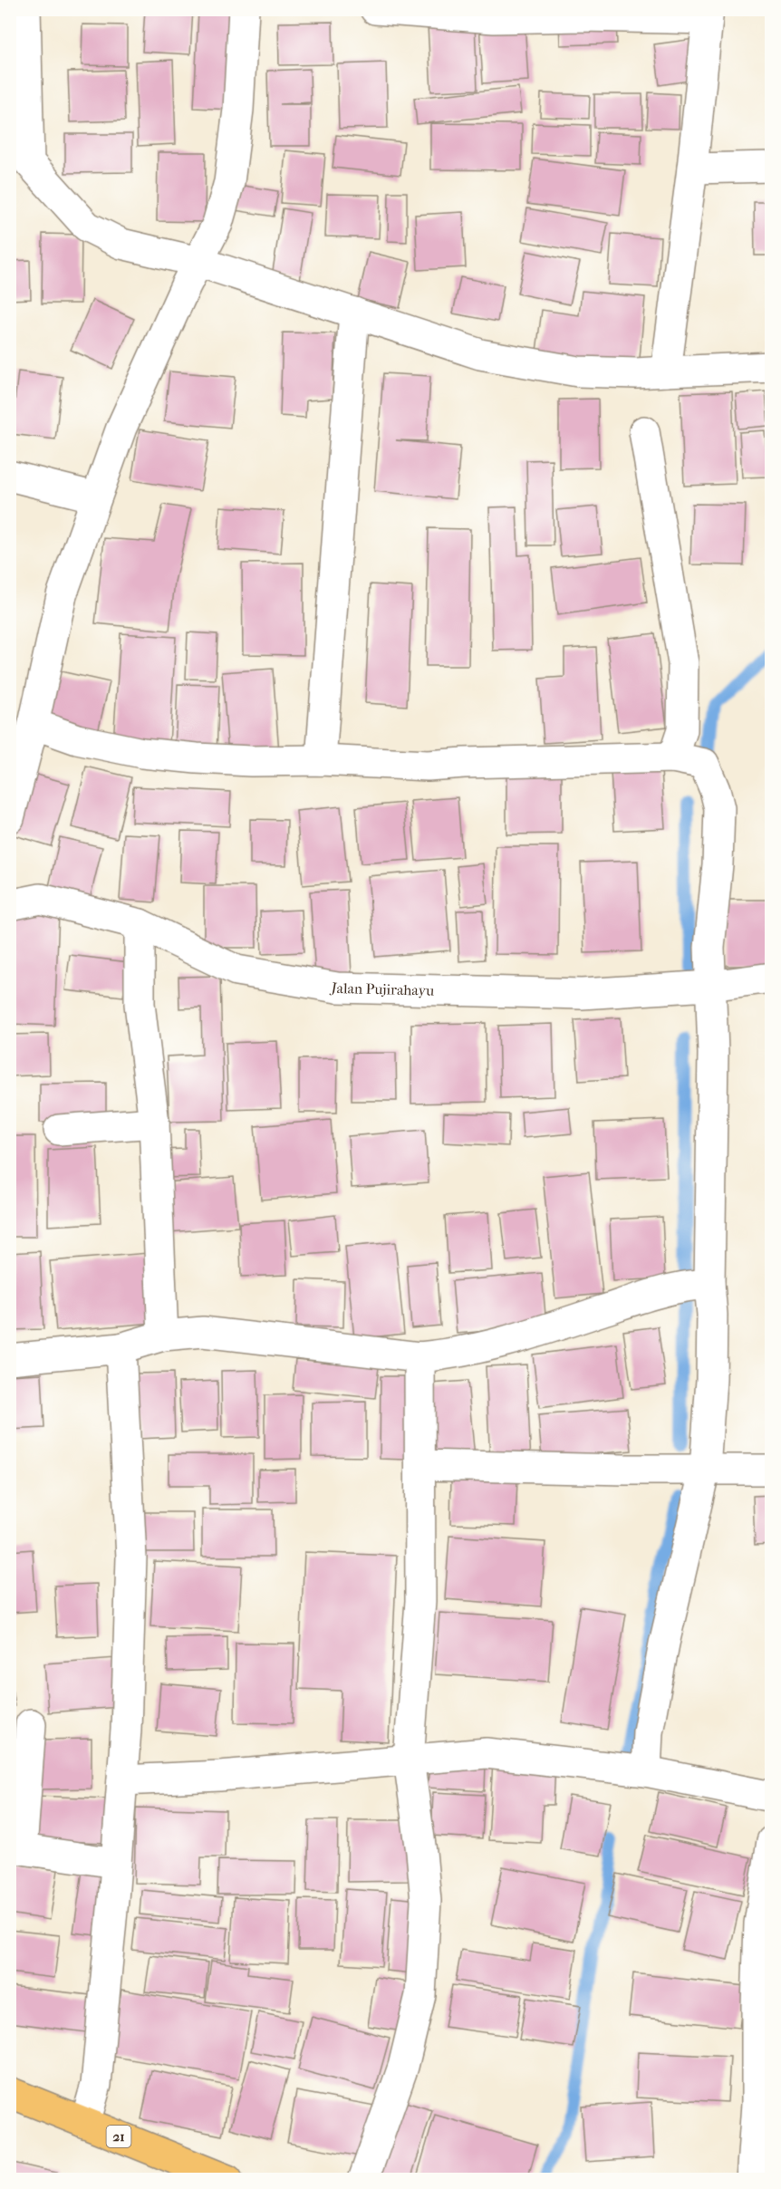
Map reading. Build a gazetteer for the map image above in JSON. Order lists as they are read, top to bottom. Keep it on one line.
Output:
{"streets":{"highway":["21"],"street":["Jalan Pujirahayu"]}}
